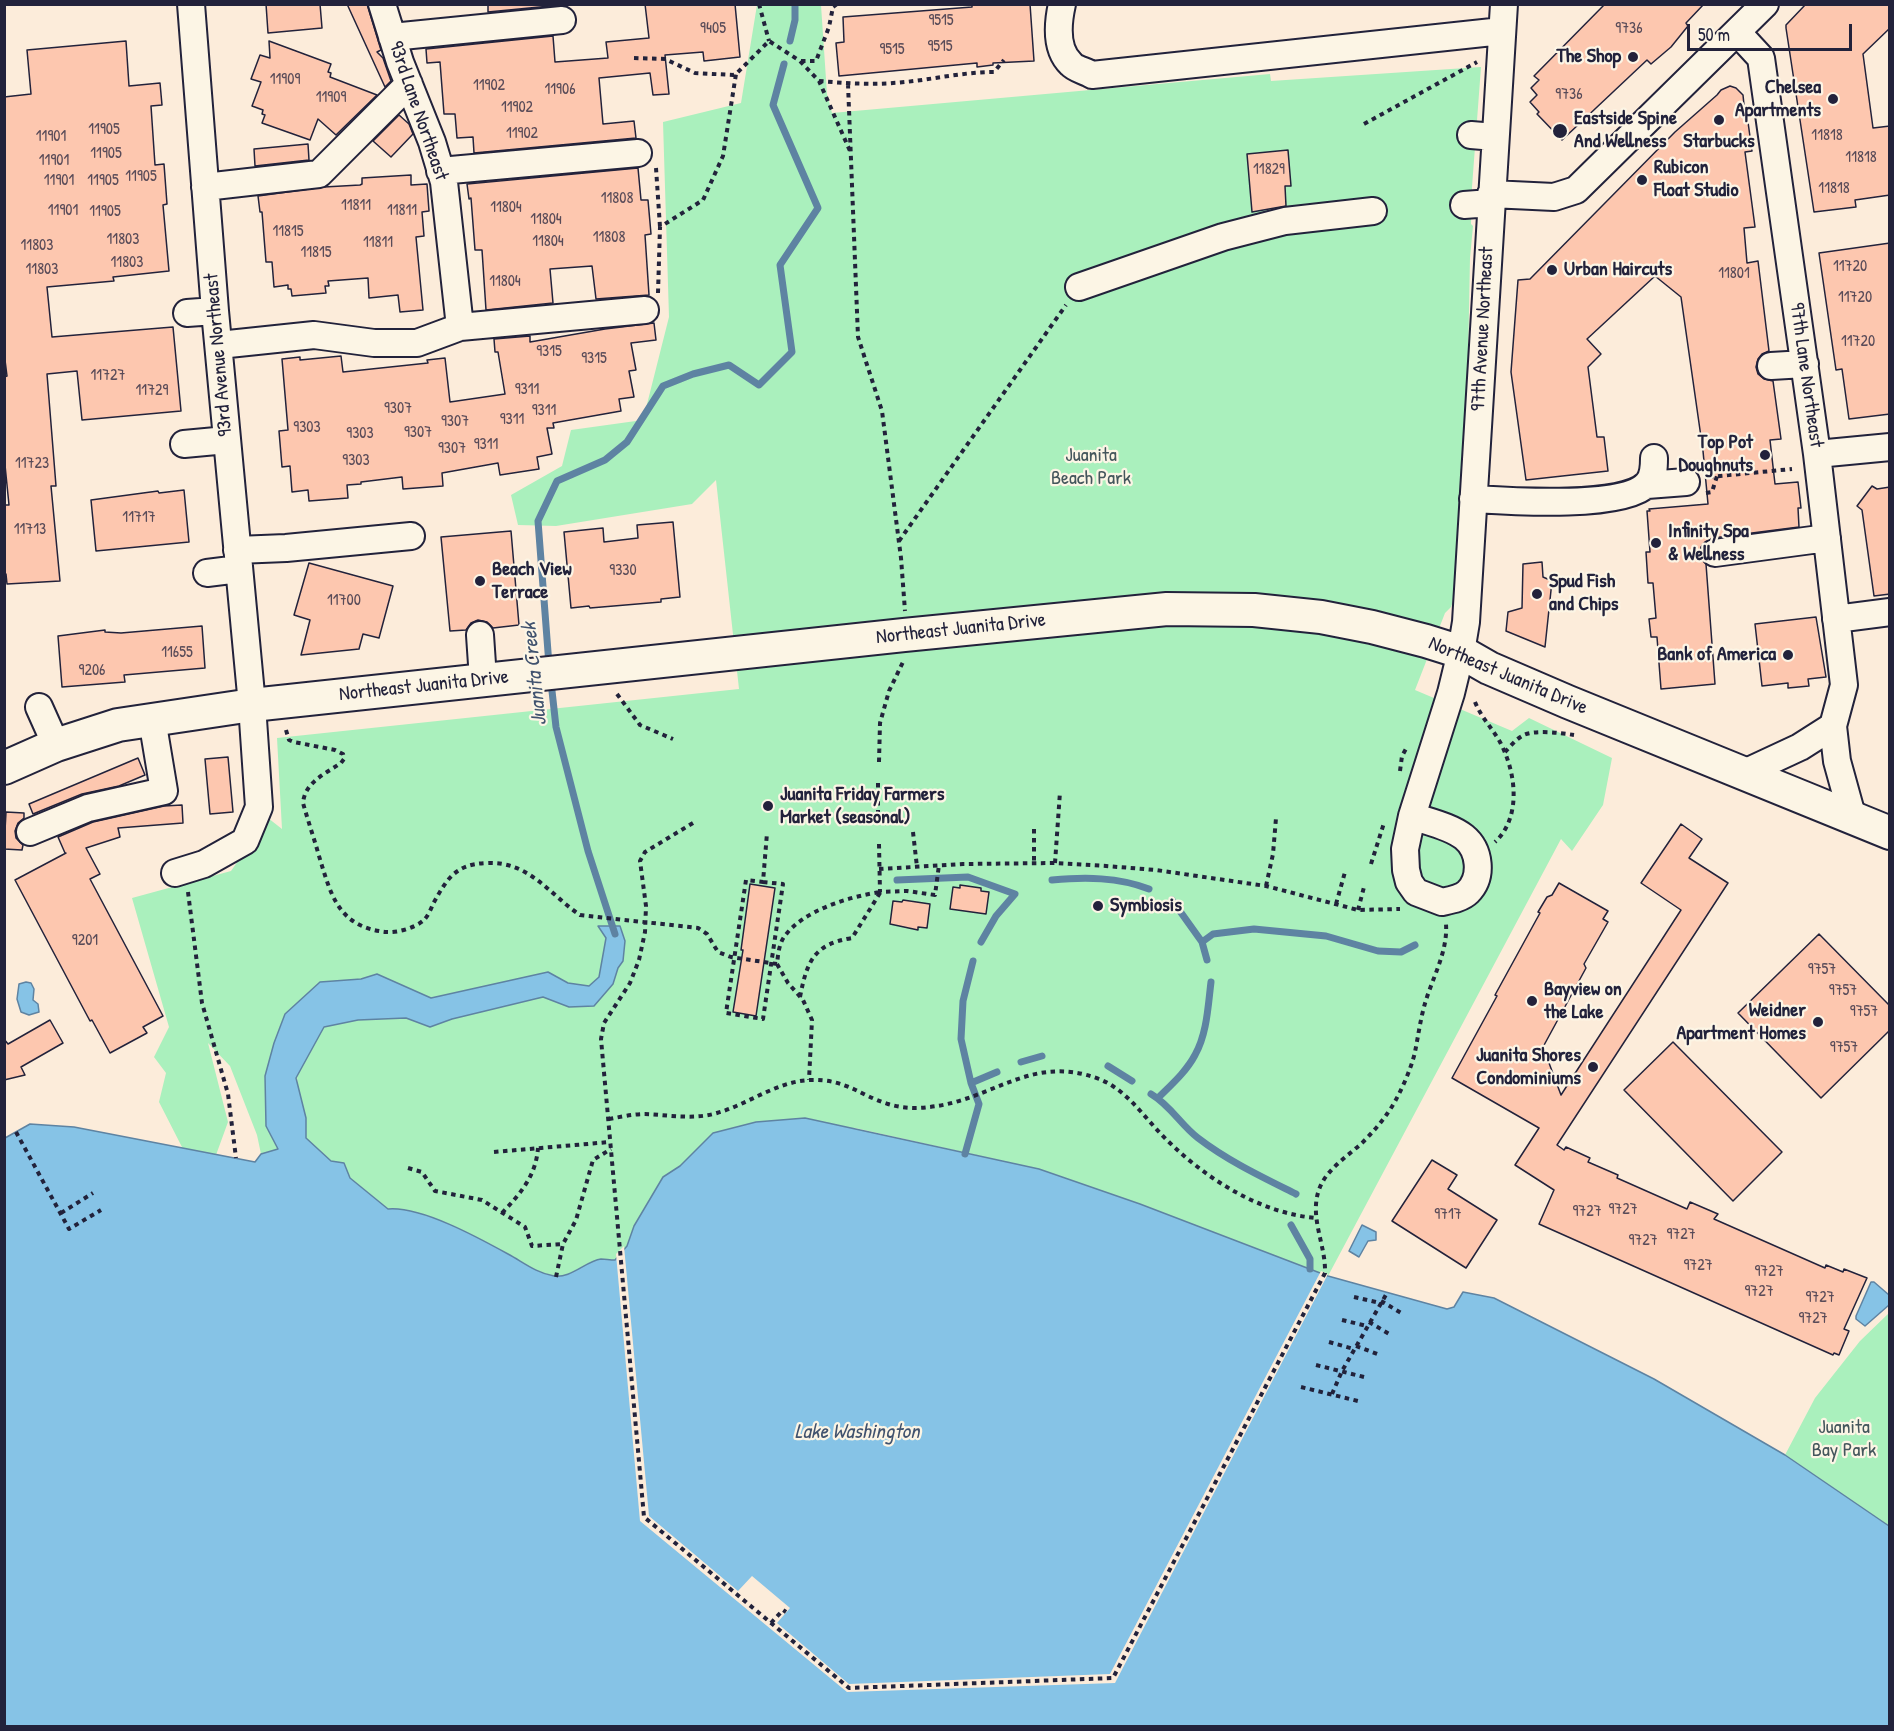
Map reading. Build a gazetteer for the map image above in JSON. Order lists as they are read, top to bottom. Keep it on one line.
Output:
{"streets":{"main road":["Northeast Juanita Drive"],"street":["93rd Lane Northeast","97th Avenue Northeast","93rd Avenue Northeast","97th Lane Northeast"]},"crossings":[["97th Avenue Northeast","Northeast Juanita Drive"],["93rd Avenue Northeast","Northeast Juanita Drive"],["97th Lane Northeast","Northeast Juanita Drive"]],"water":["Juanita Creek","Lake Washington"],"parks":["Juanita Beach Park","Juanita Bay Park"],"places":["The Shop","Chelsea Apartments","Starbucks","Eastside Spine And Wellness","Rubicon Float Studio","Urban Haircuts","Top Pot Doughnuts","Infinity Spa & Wellness","Beach View Terrace","Spud Fish and Chips","Bank of America","Juanita Friday Farmers Market (seasonal)","Symbiosis","Bayview on the Lake","Weidner Apartment Homes","Juanita Shores Condominiums"],"house_numbers":["9515","9405","9736","9515","9515","11909","11902","11906","9736","11909","11902","11905","11902","11818","11901","11905","11818","11901","11829","11905","11901","11905","11818","11808","11811","11804","11901","11811","11905","11804","11815","11808","11803","11804","11811","11803","11815","11803","11720","11803","11801","11804","11720","11720","9315","9315","11727","9311","11729","9307","9311","9311","9307","9303","9307","9303","9311","9307","9303","11723","11717","11713","9330","11700","11655","9206","9201","9757","9757","9757","9757","9727","9727","9717","9727","9727","9727","9727","9727","9727","9727"],"scale_bar":"50 m"}
